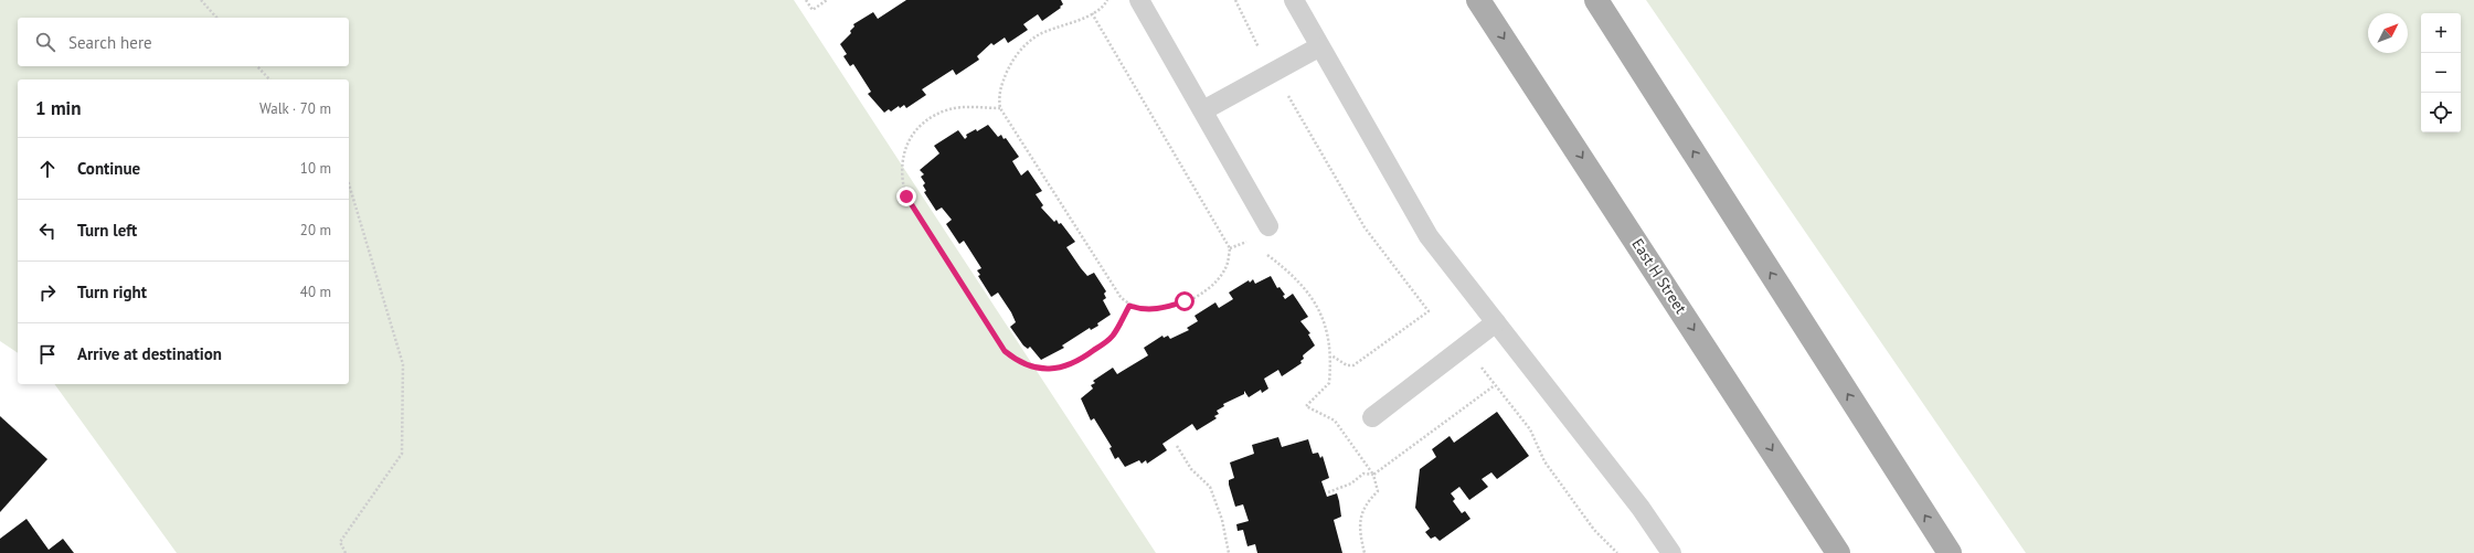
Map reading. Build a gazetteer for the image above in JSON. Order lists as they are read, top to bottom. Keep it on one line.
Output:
{"streets":{"main road":["East H Street"]},"north":"top right","page":{"map_buttons":["+","−"],"search":"Search here","heading":["1 min","Walk · 70 m"],"list":[["Continue","10 m"],["Turn left","20 m"],["Turn right","40 m"],"Arrive at destination"]}}
